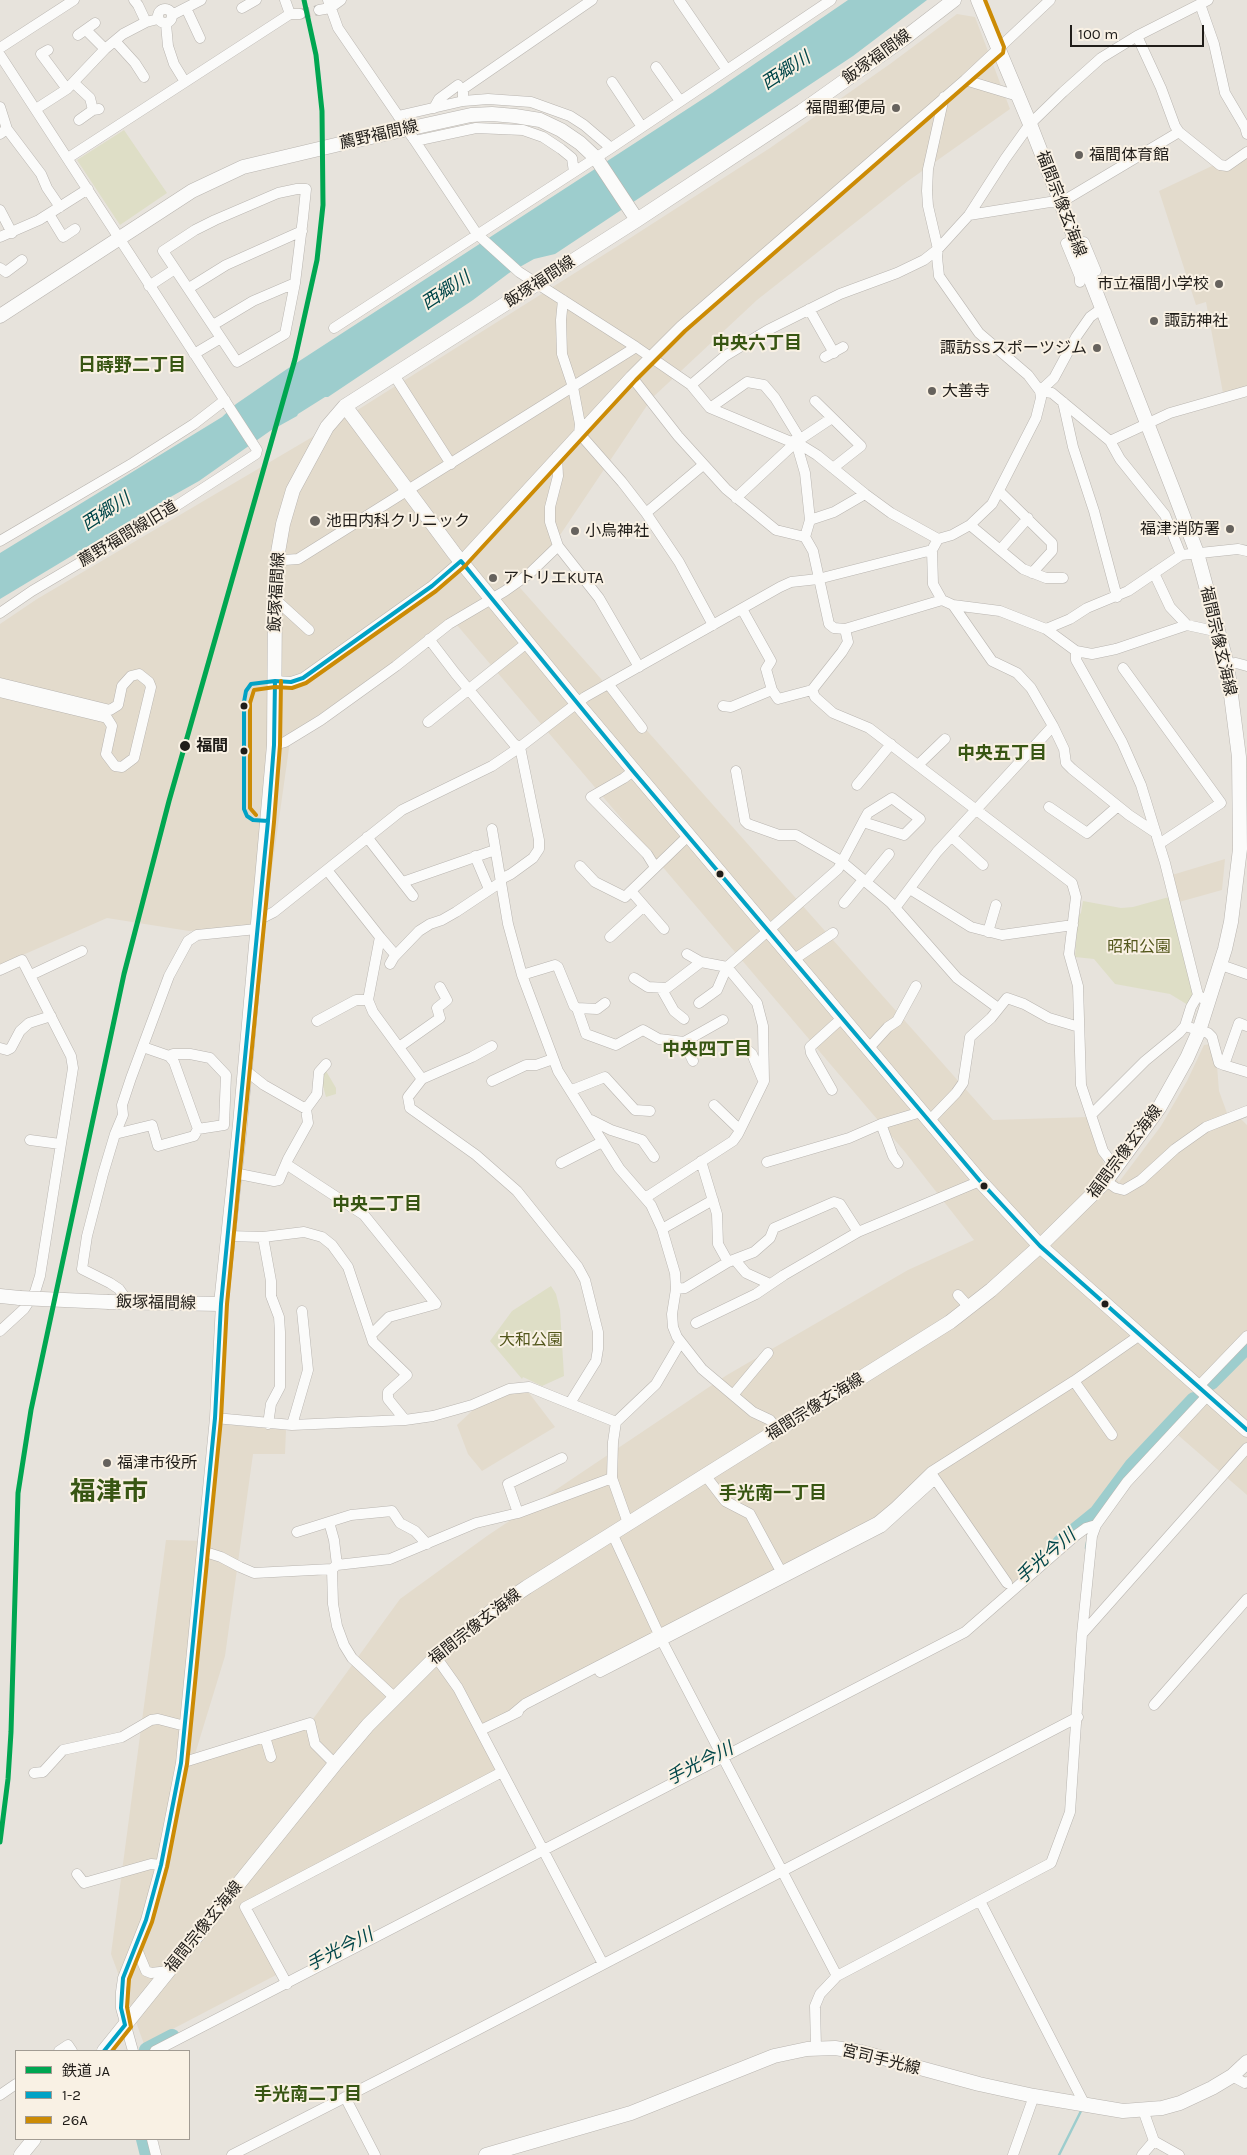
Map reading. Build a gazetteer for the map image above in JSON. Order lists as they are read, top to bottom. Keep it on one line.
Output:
{"streets":{"main road":["飯塚福間線","薦野福間線","福間宗像玄海線","宮司手光線"],"street":["薦野福間線旧道"]},"crossings":[["飯塚福間線","薦野福間線"]],"districts":["中央六丁目","日蒔野二丁目","中央五丁目","中央四丁目","中央二丁目","福津市","手光南一丁目","手光南二丁目"],"water":["西郷川","手光今川"],"parks":["昭和公園","大和公園"],"places":["福間郵便局","福間体育館","市立福間小学校","諏訪神社","諏訪SSスポーツジム","大善寺","池田内科クリニック","福津消防署","小烏神社","アトリエKUTA","福間","福津市役所"],"lines":["rail line JA","transit line 26A","transit line 1-2"],"legend":["鉄道 JA","1-2","26A"],"scale_bar":"100 m"}
